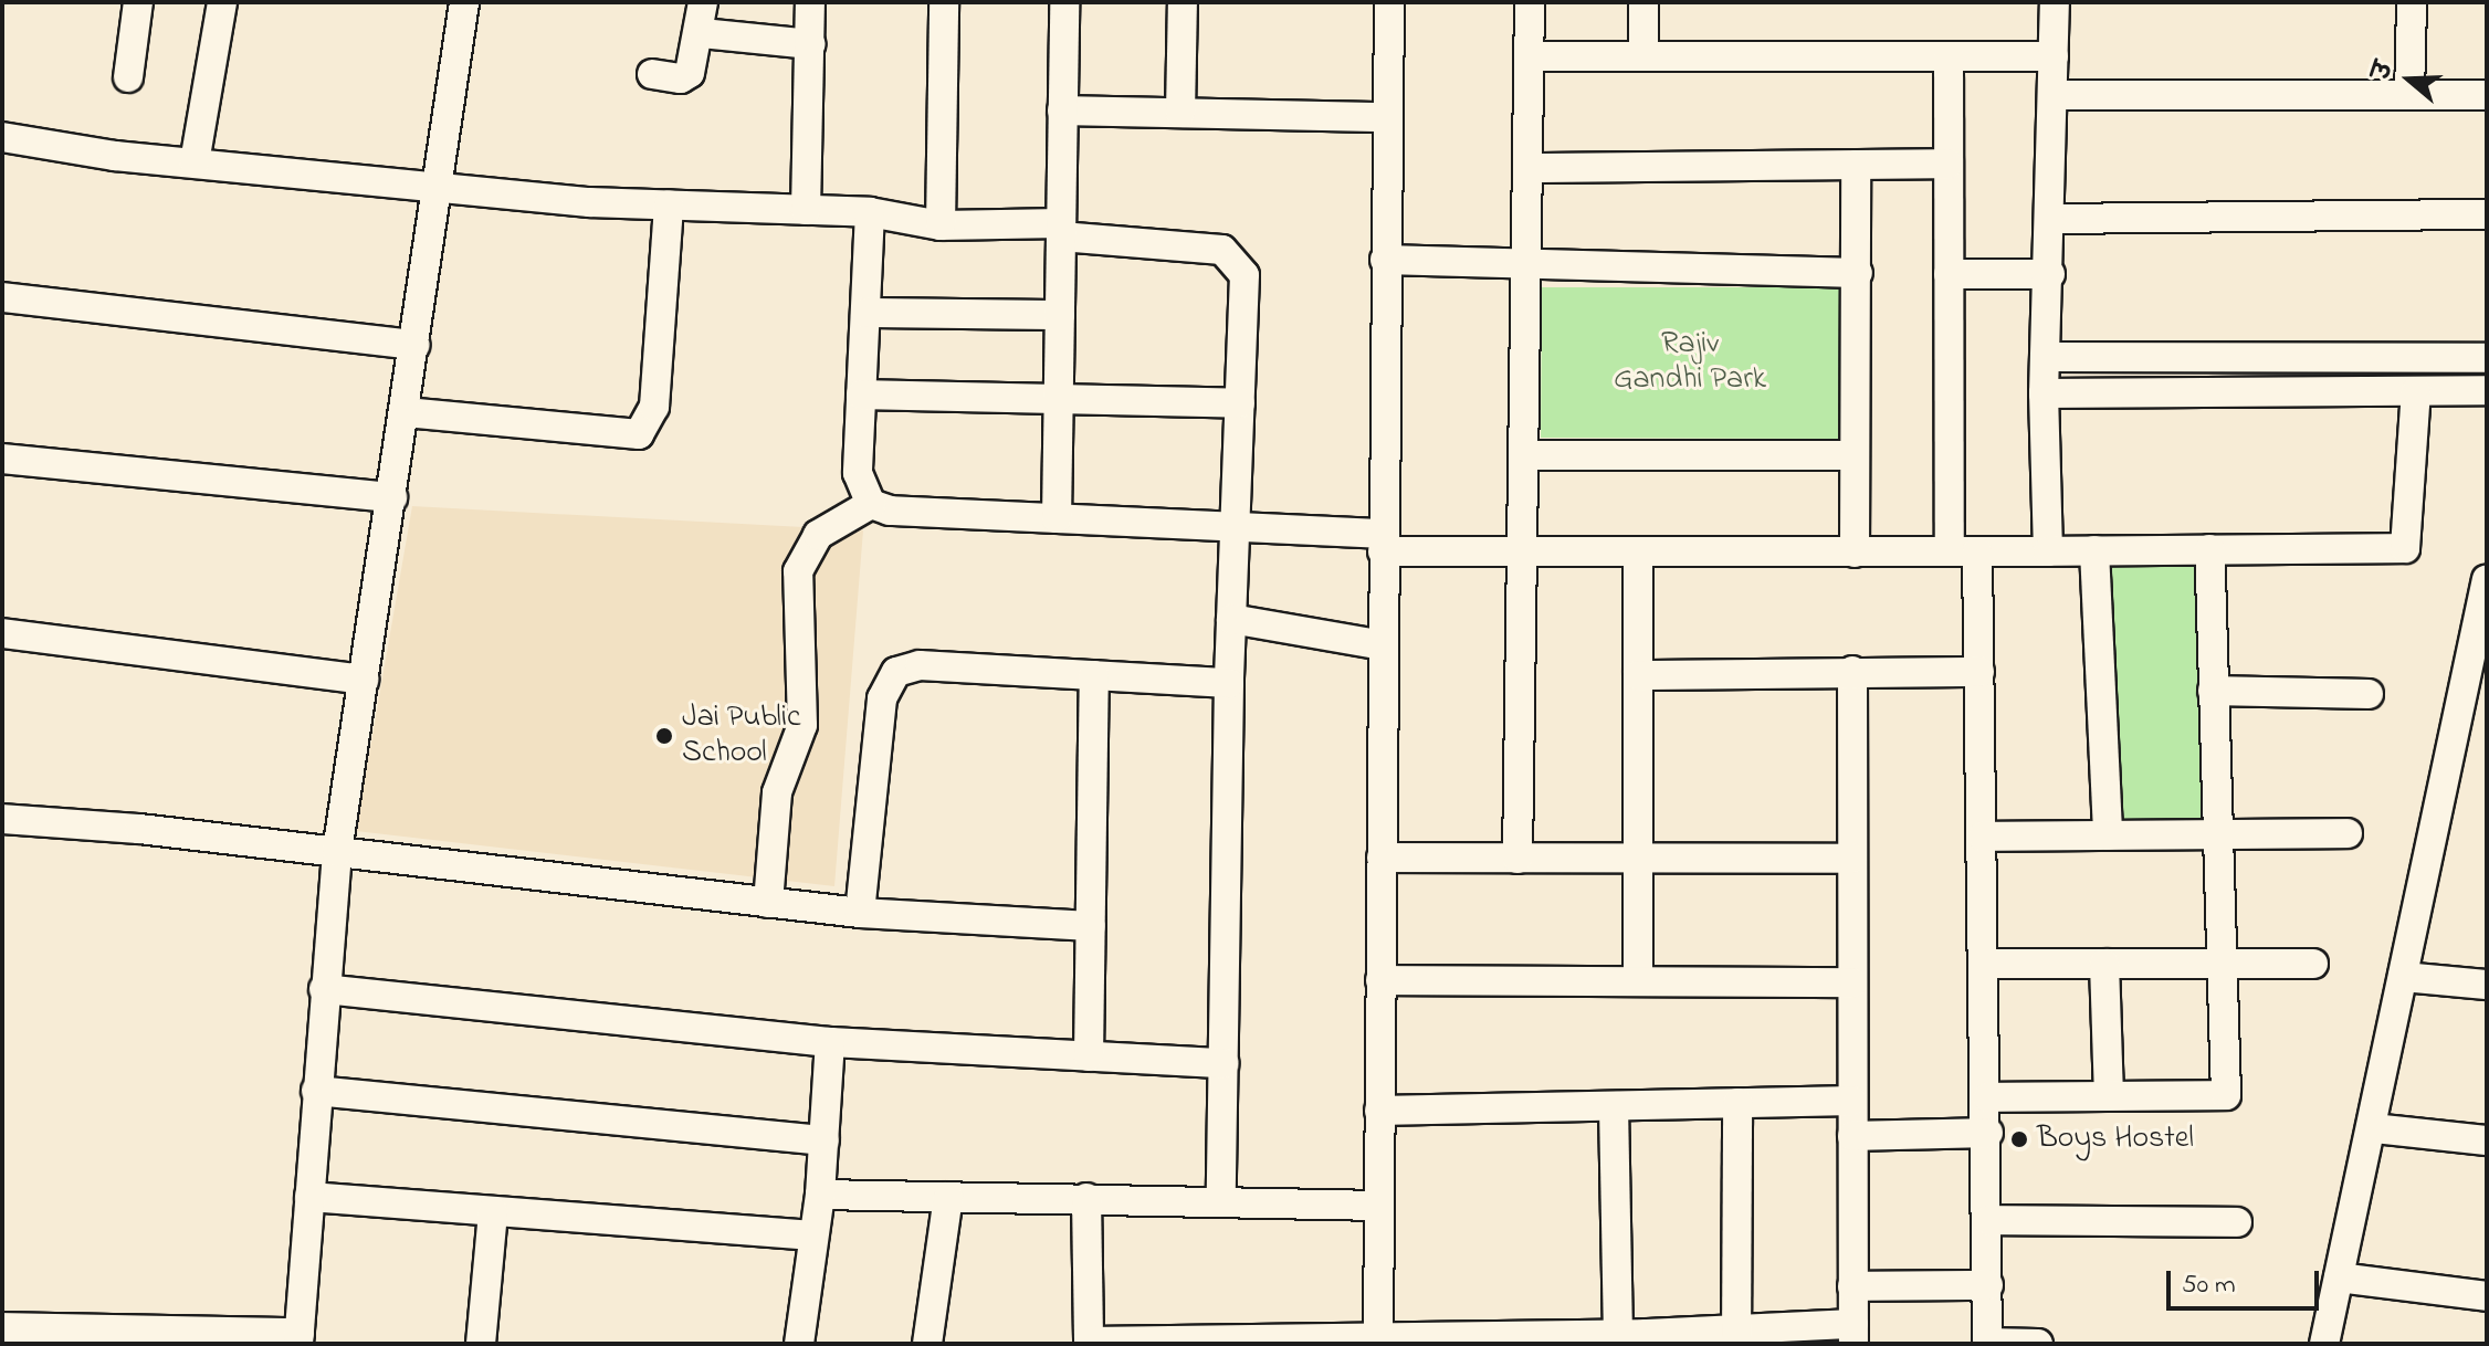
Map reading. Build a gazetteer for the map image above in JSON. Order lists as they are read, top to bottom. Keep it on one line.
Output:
{"parks":["Rajiv Gandhi Park"],"places":["Jai Public School","Boys Hostel"],"scale_bar":"50 m","north":"left"}
